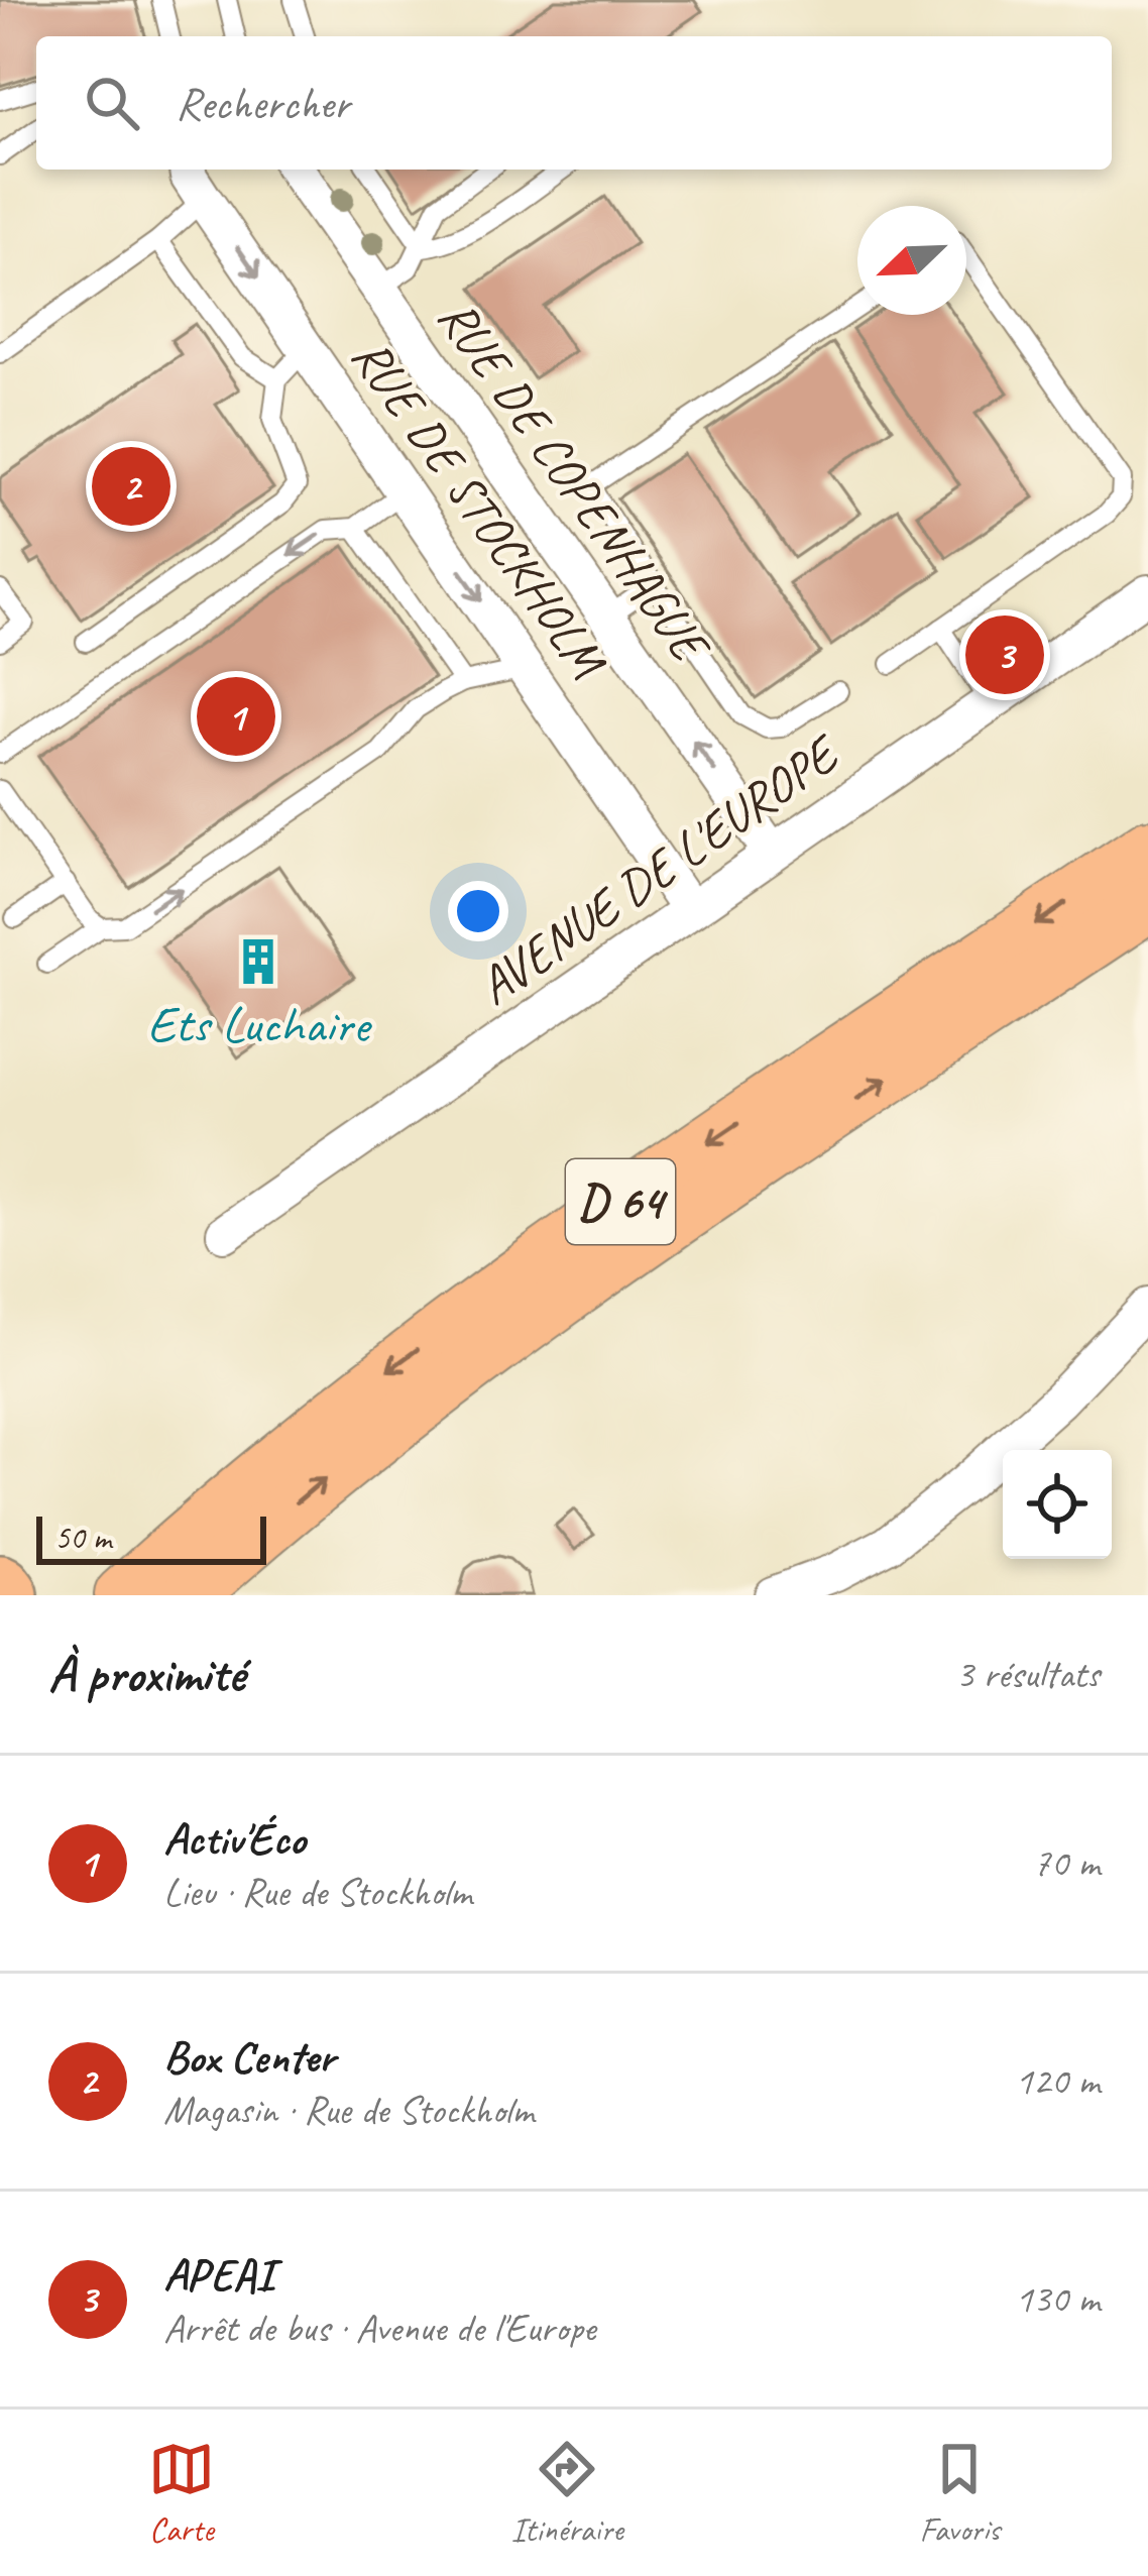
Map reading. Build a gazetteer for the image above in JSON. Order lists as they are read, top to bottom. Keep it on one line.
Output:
{"streets":{"main road":["D 64"],"street":["RUE DE COPENHAGUE","RUE DE STOCKHOLM","AVENUE DE L'EUROPE"]},"crossings":[["RUE DE COPENHAGUE","AVENUE DE L'EUROPE"],["RUE DE STOCKHOLM","AVENUE DE L'EUROPE"]],"one_way":["RUE DE STOCKHOLM"],"places":{"building":["Ets Luchaire"]},"scale_bar":"50 m","north":"bottom left","page":{"search":"Rechercher","pins":["2","3","1"],"scale":"50 m","heading":["À proximité","3 résultats"],"list":[{"mark":"1","name":"Activ'Éco","note":"Lieu · Rue de Stockholm","value":"70 m"},{"mark":"2","name":"Box Center","note":"Magasin · Rue de Stockholm","value":"120 m"},{"mark":"3","name":"APEAI","note":"Arrêt de bus · Avenue de l'Europe","value":"130 m"}],"nav":["Carte","Itinéraire","Favoris"]}}
